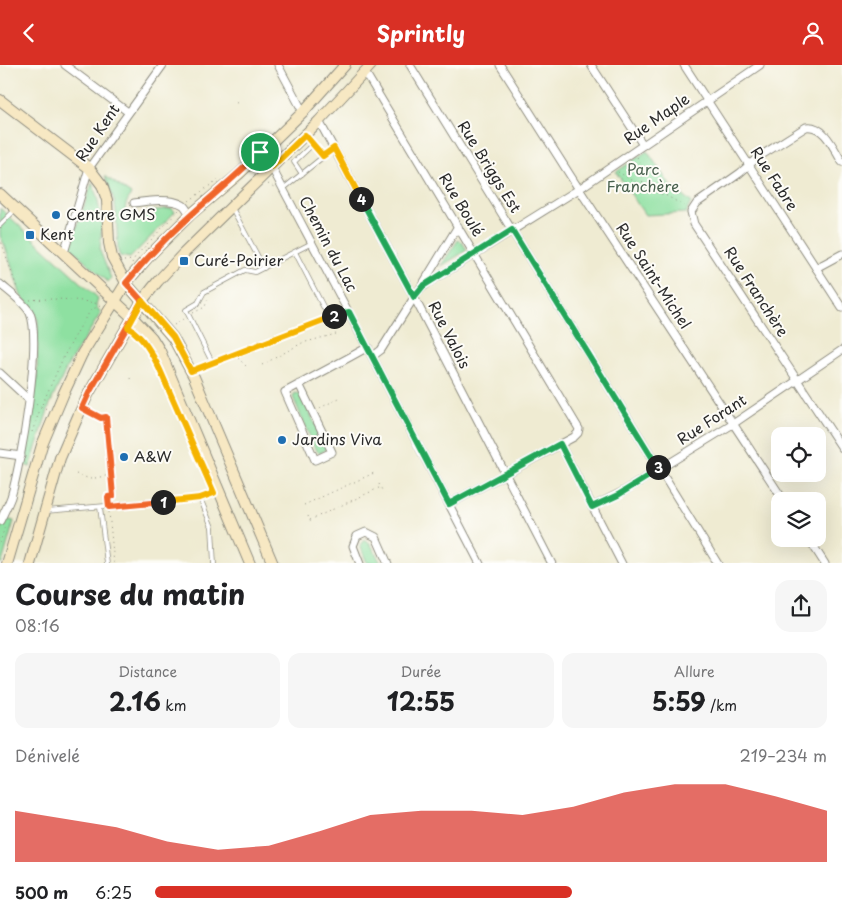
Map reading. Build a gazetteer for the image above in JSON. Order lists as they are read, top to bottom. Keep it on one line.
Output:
{"streets":{"street":["Rue Maple","Rue Kent","Rue Briggs Est","Rue Fabre","Rue Boulé","Chemin du Lac","Rue Saint-Michel","Rue Franchère","Rue Valois","Rue Forant"]},"crossings":[["Rue Maple","Rue Briggs Est"],["Rue Maple","Rue Fabre"],["Rue Maple","Rue Boulé"],["Rue Maple","Chemin du Lac"],["Rue Maple","Rue Saint-Michel"],["Rue Maple","Rue Valois"],["Rue Briggs Est","Rue Forant"],["Rue Fabre","Rue Franchère"],["Rue Saint-Michel","Rue Forant"],["Rue Franchère","Rue Forant"]],"parks":["Parc Franchère"],"places":{"other":["Centre GMS","Jardins Viva","A&W"],"transit":["Kent","Curé-Poirier"]},"page":{"header":"Sprintly","pins":["4","2","3","1"],"heading":["Course du matin","08:16"],"stats":[["Distance","2.16 km"],["Durée","12:55"],["Allure","5:59 /km"]],"chart":["Dénivelé","219–234 m"],"list":[{"name":"500 m","note":"6:25"}]}}
